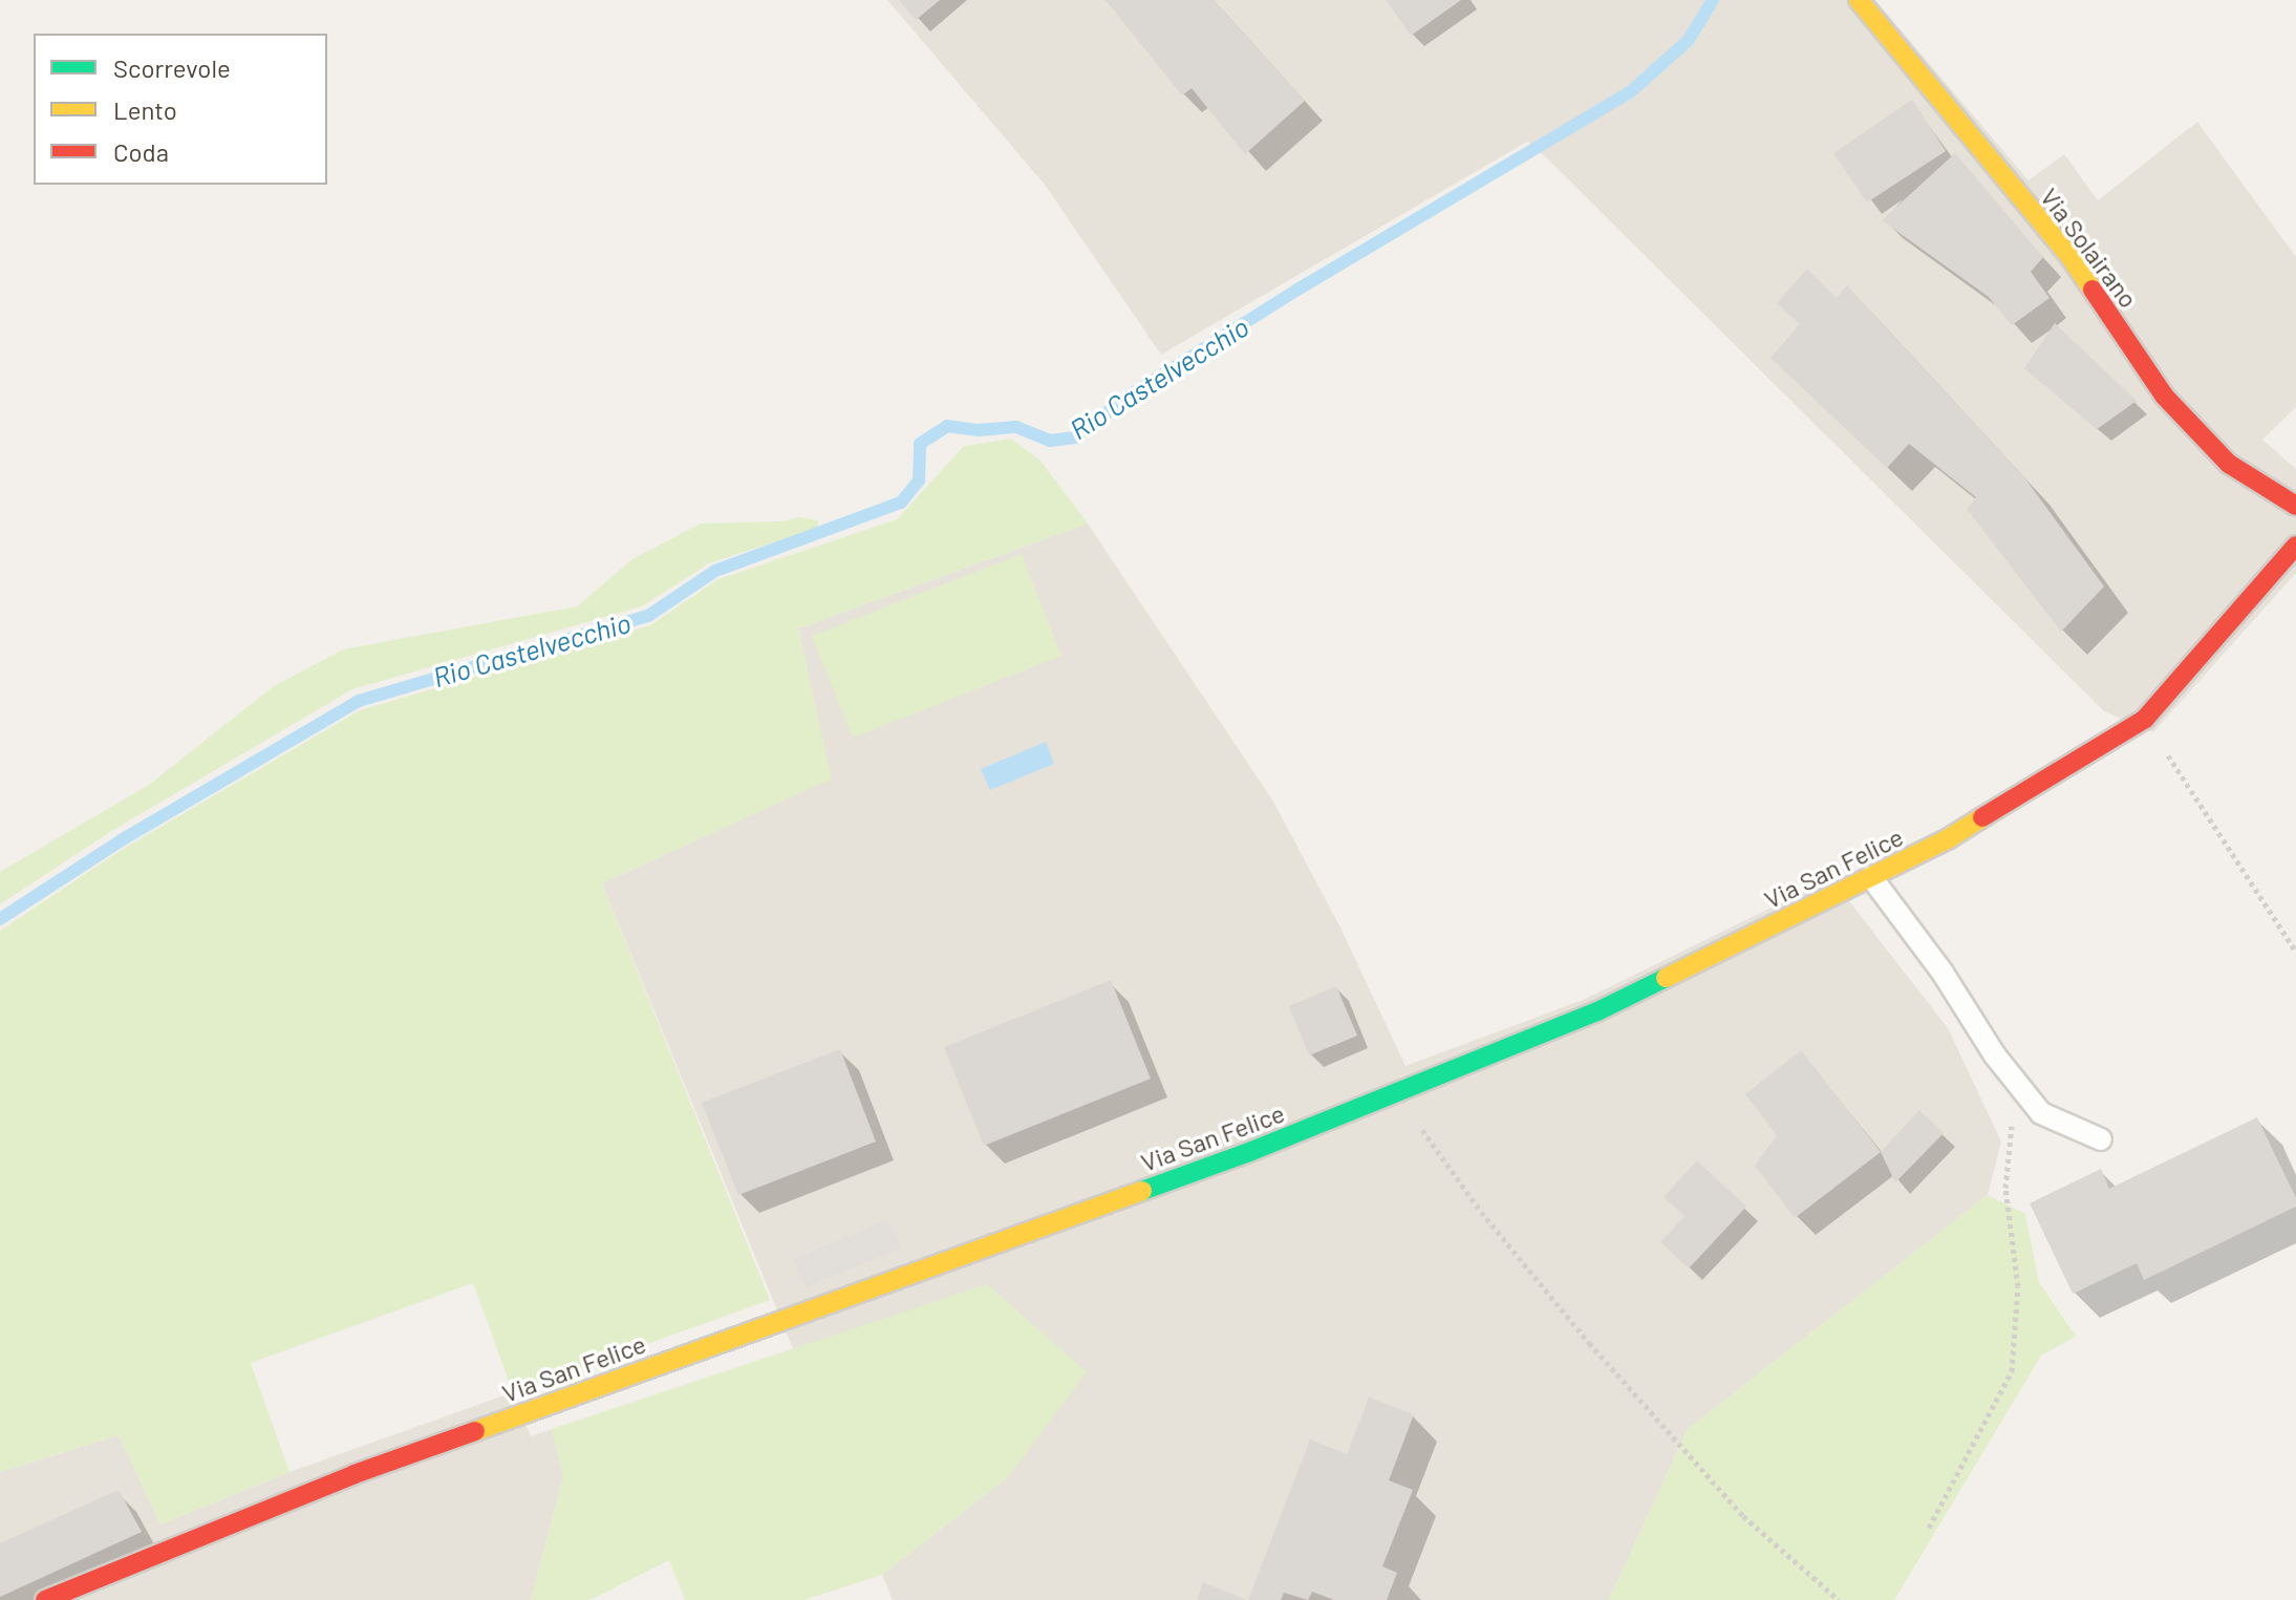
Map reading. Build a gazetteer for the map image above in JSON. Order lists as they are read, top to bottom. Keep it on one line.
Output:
{"streets":{"street":["Via Solairano","Via San Felice"]},"water":["Rio Castelvecchio"],"legend":["Scorrevole","Lento","Coda"]}
